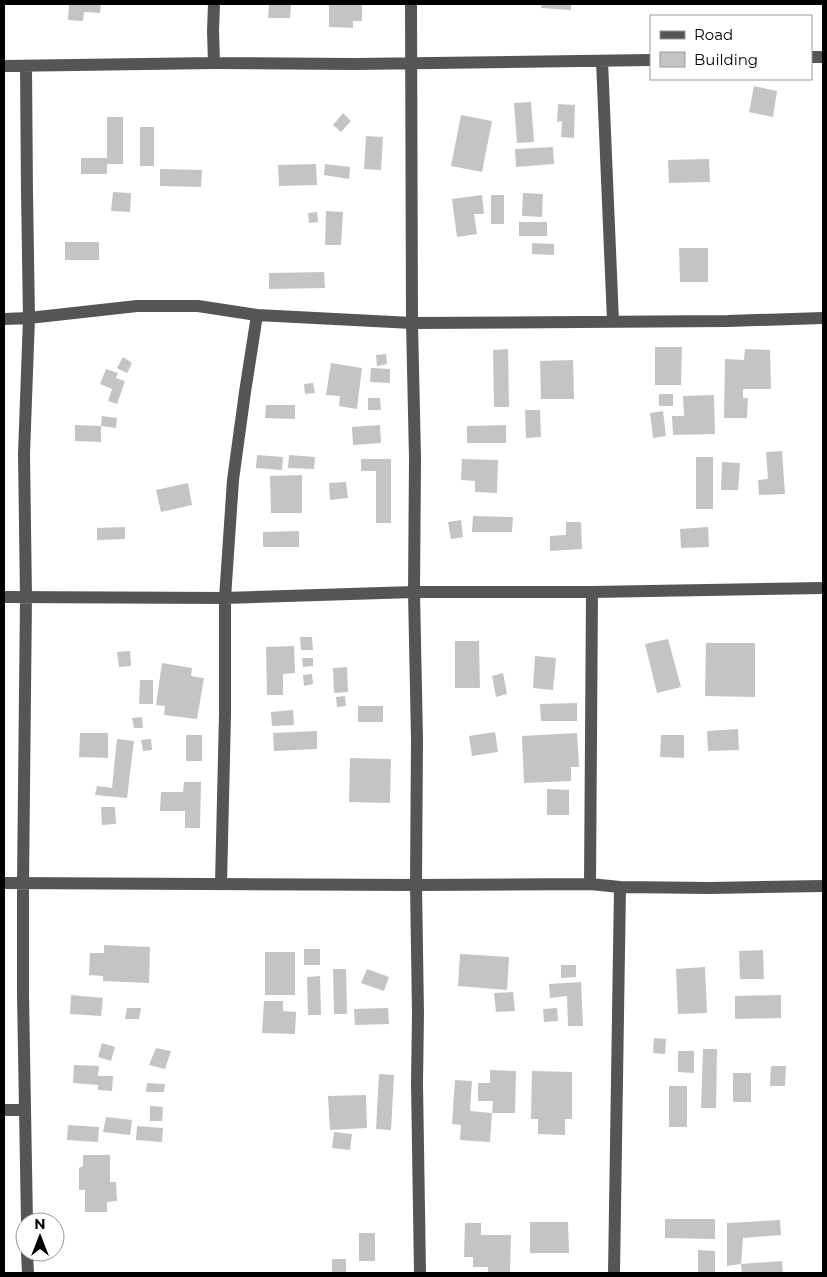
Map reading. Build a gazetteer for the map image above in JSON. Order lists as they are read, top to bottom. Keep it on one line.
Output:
{"legend":["Road","Building"],"north":"top"}
